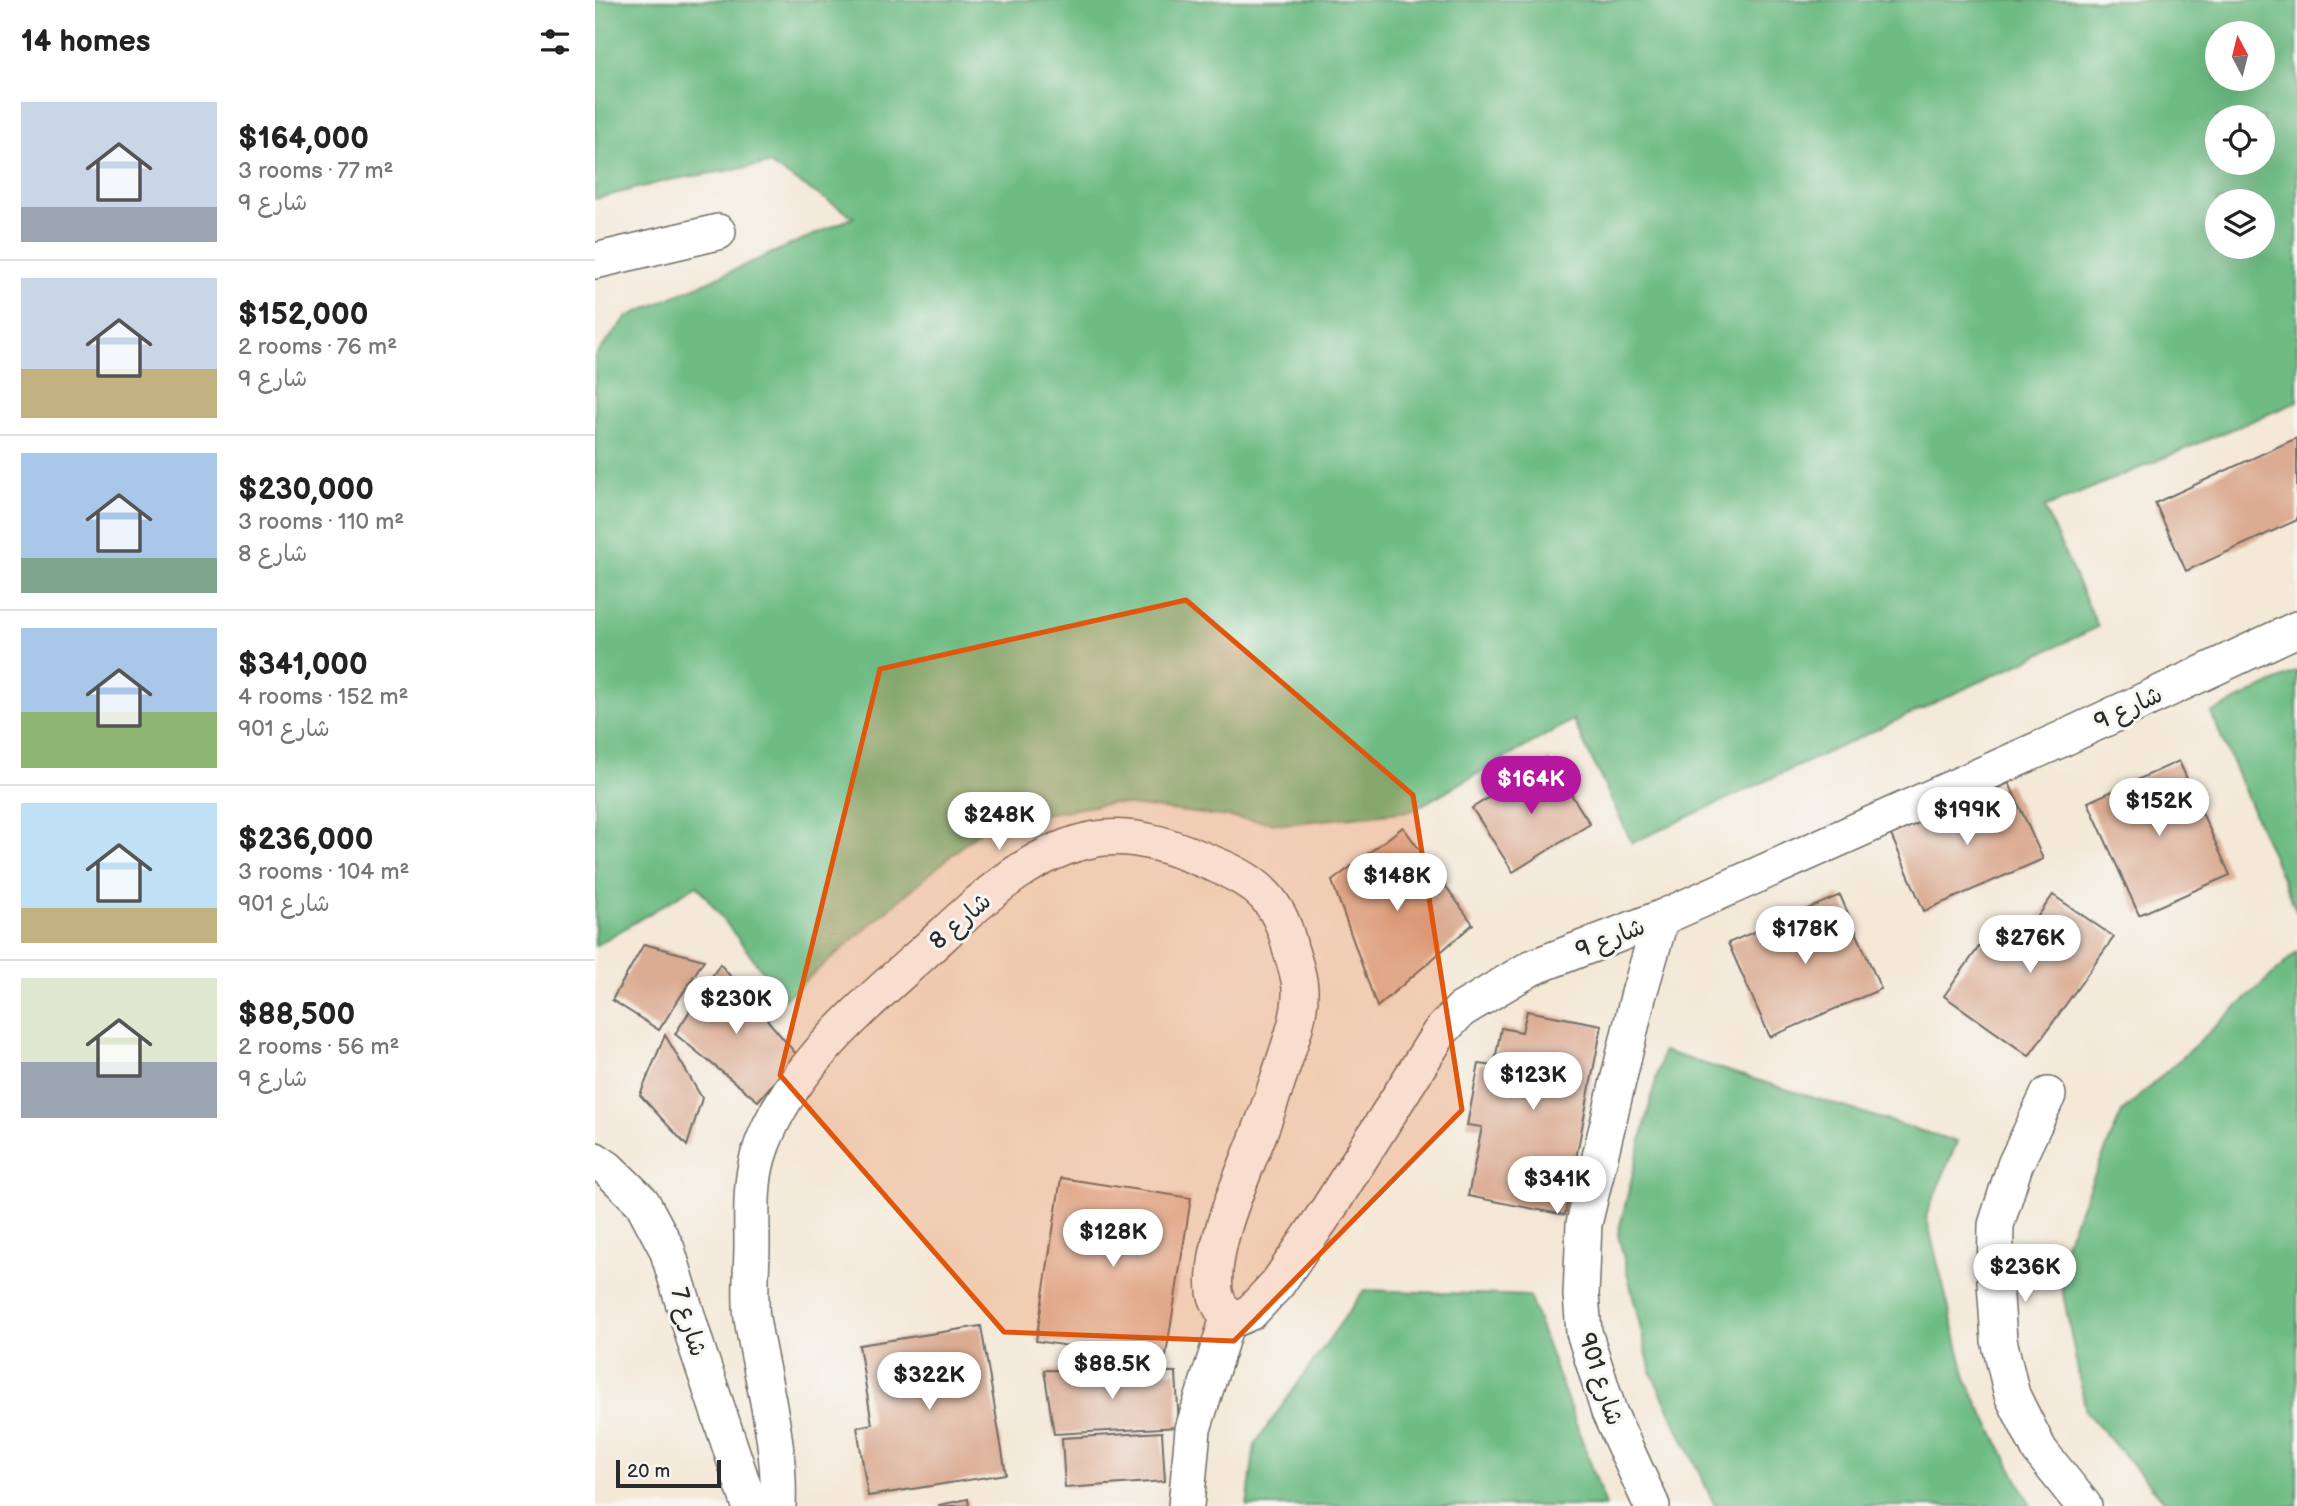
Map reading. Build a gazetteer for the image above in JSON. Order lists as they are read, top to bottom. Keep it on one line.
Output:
{"streets":{"street":["شارع 9","شارع 8","شارع 7","شارع 901"]},"crossings":[["شارع 9","شارع 8"],["شارع 9","شارع 901"]],"scale_bar":"20 m","north":"top","page":{"heading":"14 homes","list":[{"name":"$164,000","note":"3 rooms · 77 m² · شارع 9"},{"name":"$152,000","note":"2 rooms · 76 m² · شارع 9"},{"name":"$230,000","note":"3 rooms · 110 m² · شارع 8"},{"name":"$341,000","note":"4 rooms · 152 m² · شارع 901"},{"name":"$236,000","note":"3 rooms · 104 m² · شارع 901"},{"name":"$88,500","note":"2 rooms · 56 m² · شارع 9"}],"price":["$164K","$152K","$199K","$248K","$148K","$178K","$276K","$230K","$123K","$341K","$128K","$236K","$88.5K","$322K"],"scale":"20 m"}}
